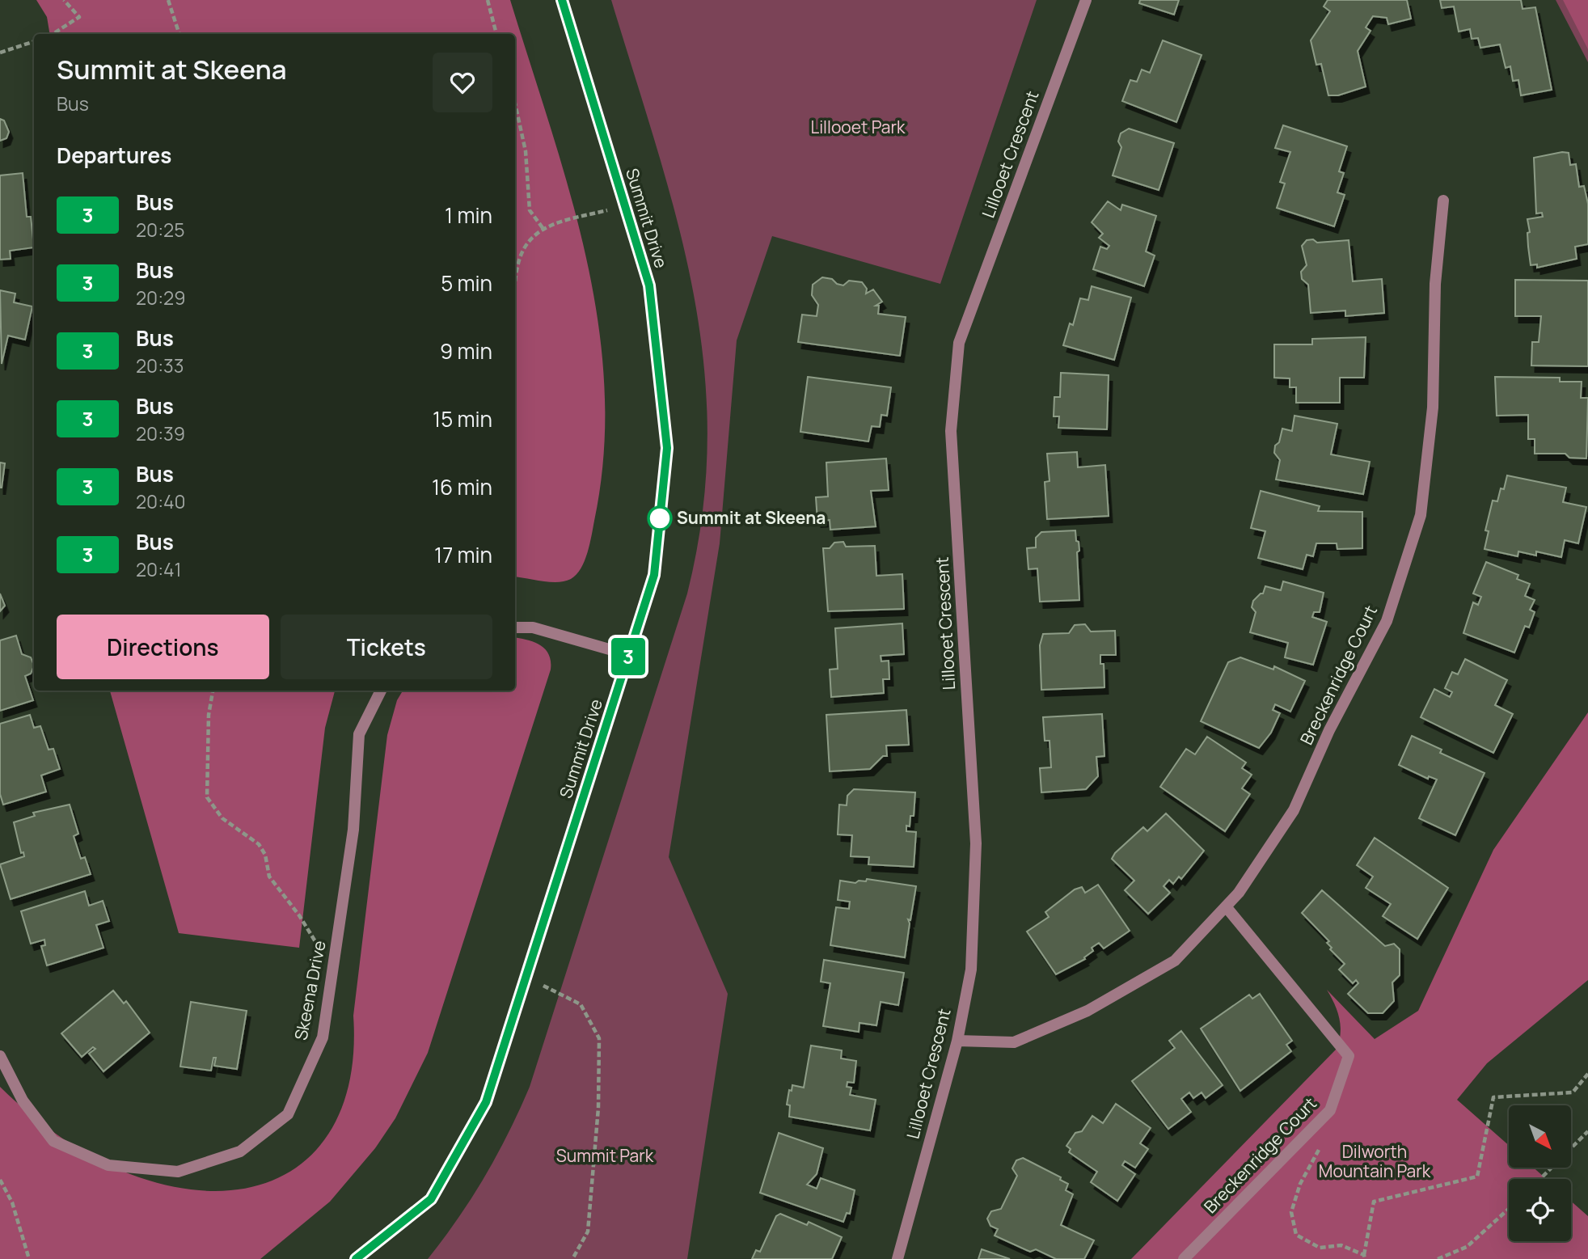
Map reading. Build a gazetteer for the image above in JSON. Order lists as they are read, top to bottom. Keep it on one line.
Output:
{"streets":{"street":["Lillooet Crescent","Summit Drive","Breckenridge Court","Skeena Drive"]},"crossings":[["Lillooet Crescent","Breckenridge Court"]],"parks":["Lillooet Park","Dilworth Mountain Park","Summit Park"],"places":["Summit at Skeena"],"lines":["bus line 3"],"north":"bottom right","page":{"on_map":"3","heading":[["Summit at Skeena","Bus"],"Departures"],"list":[{"mark":"3","name":"Bus","note":"20:25","value":"1 min"},{"mark":"3","name":"Bus","note":"20:29","value":"5 min"},{"mark":"3","name":"Bus","note":"20:33","value":"9 min"},{"mark":"3","name":"Bus","note":"20:39","value":"15 min"},{"mark":"3","name":"Bus","note":"20:40","value":"16 min"},{"mark":"3","name":"Bus","note":"20:41","value":"17 min"}],"buttons":["Directions","Tickets"]}}
